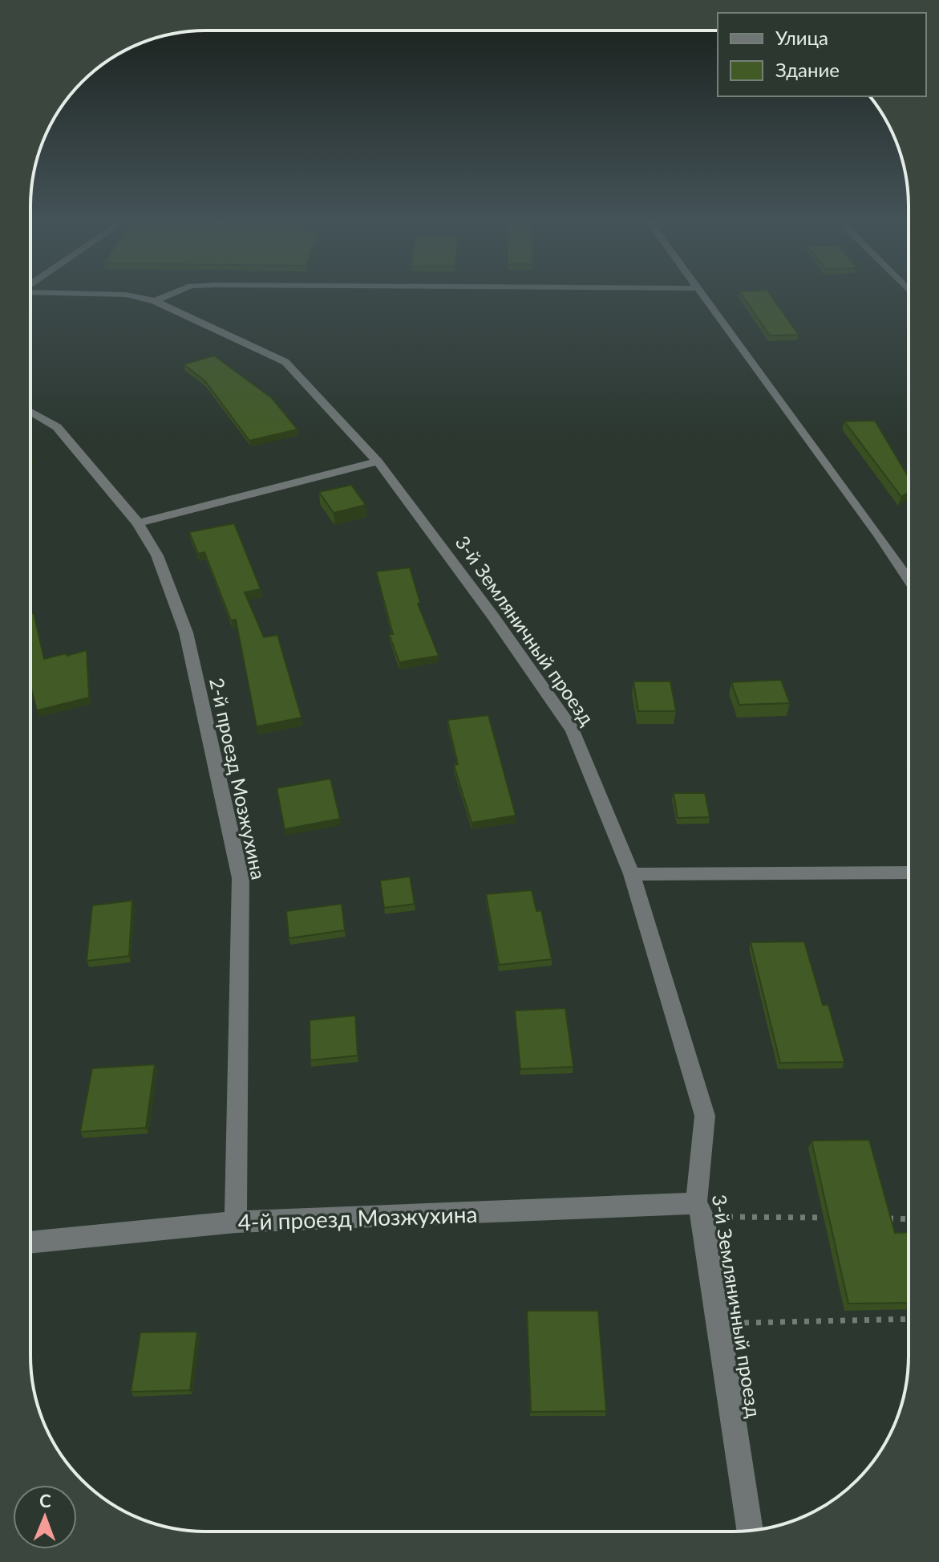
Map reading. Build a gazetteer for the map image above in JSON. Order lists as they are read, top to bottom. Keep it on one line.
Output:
{"streets":{"street":["3-й Земляничный проезд","2-й проезд Мозжухина","4-й проезд Мозжухина"]},"crossings":[["3-й Земляничный проезд","4-й проезд Мозжухина"],["2-й проезд Мозжухина","4-й проезд Мозжухина"]],"legend":["Улица","Здание"],"north":"top"}
